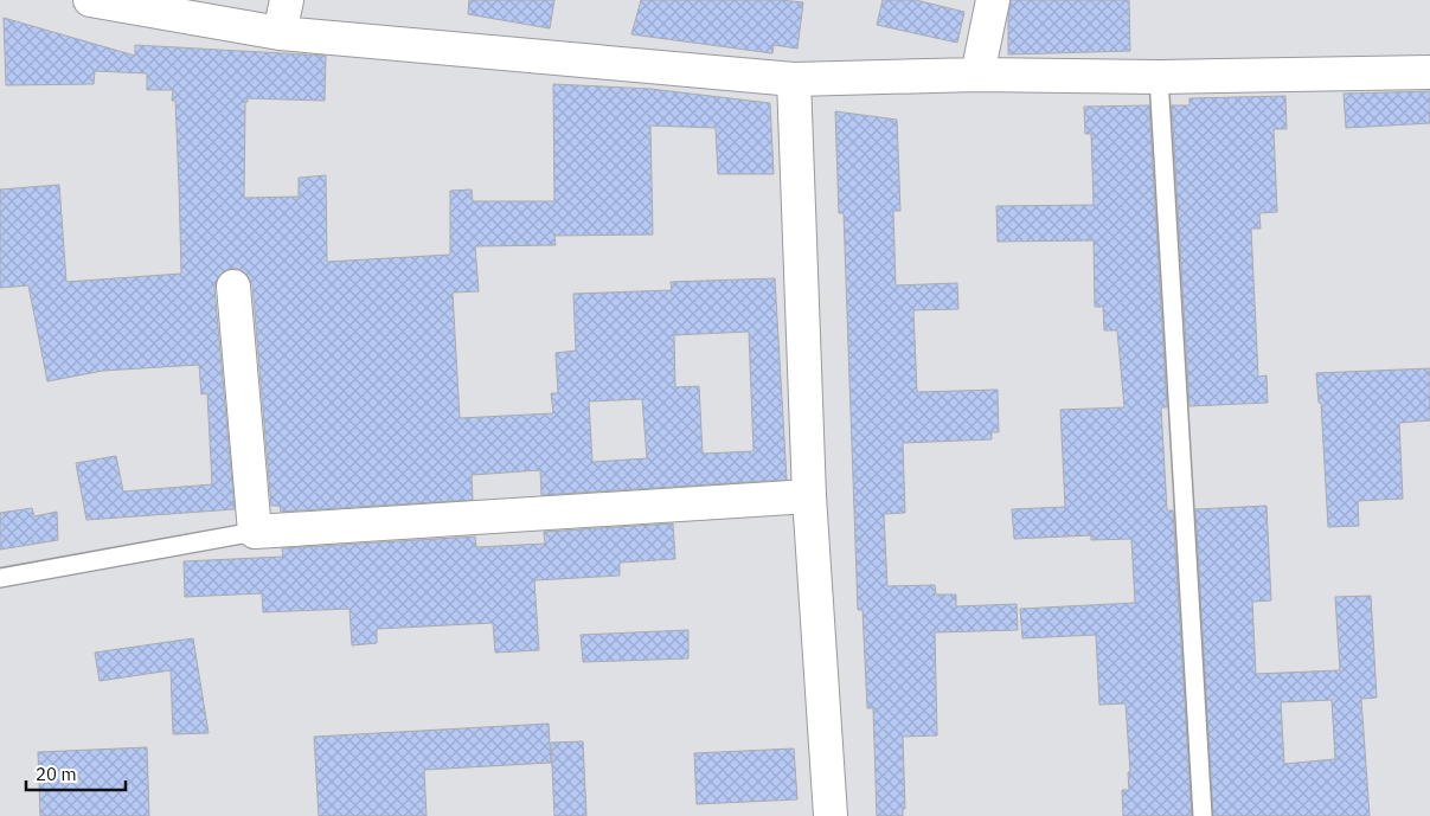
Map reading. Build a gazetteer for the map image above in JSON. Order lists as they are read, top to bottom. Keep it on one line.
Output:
{"scale_bar":"20 m"}
